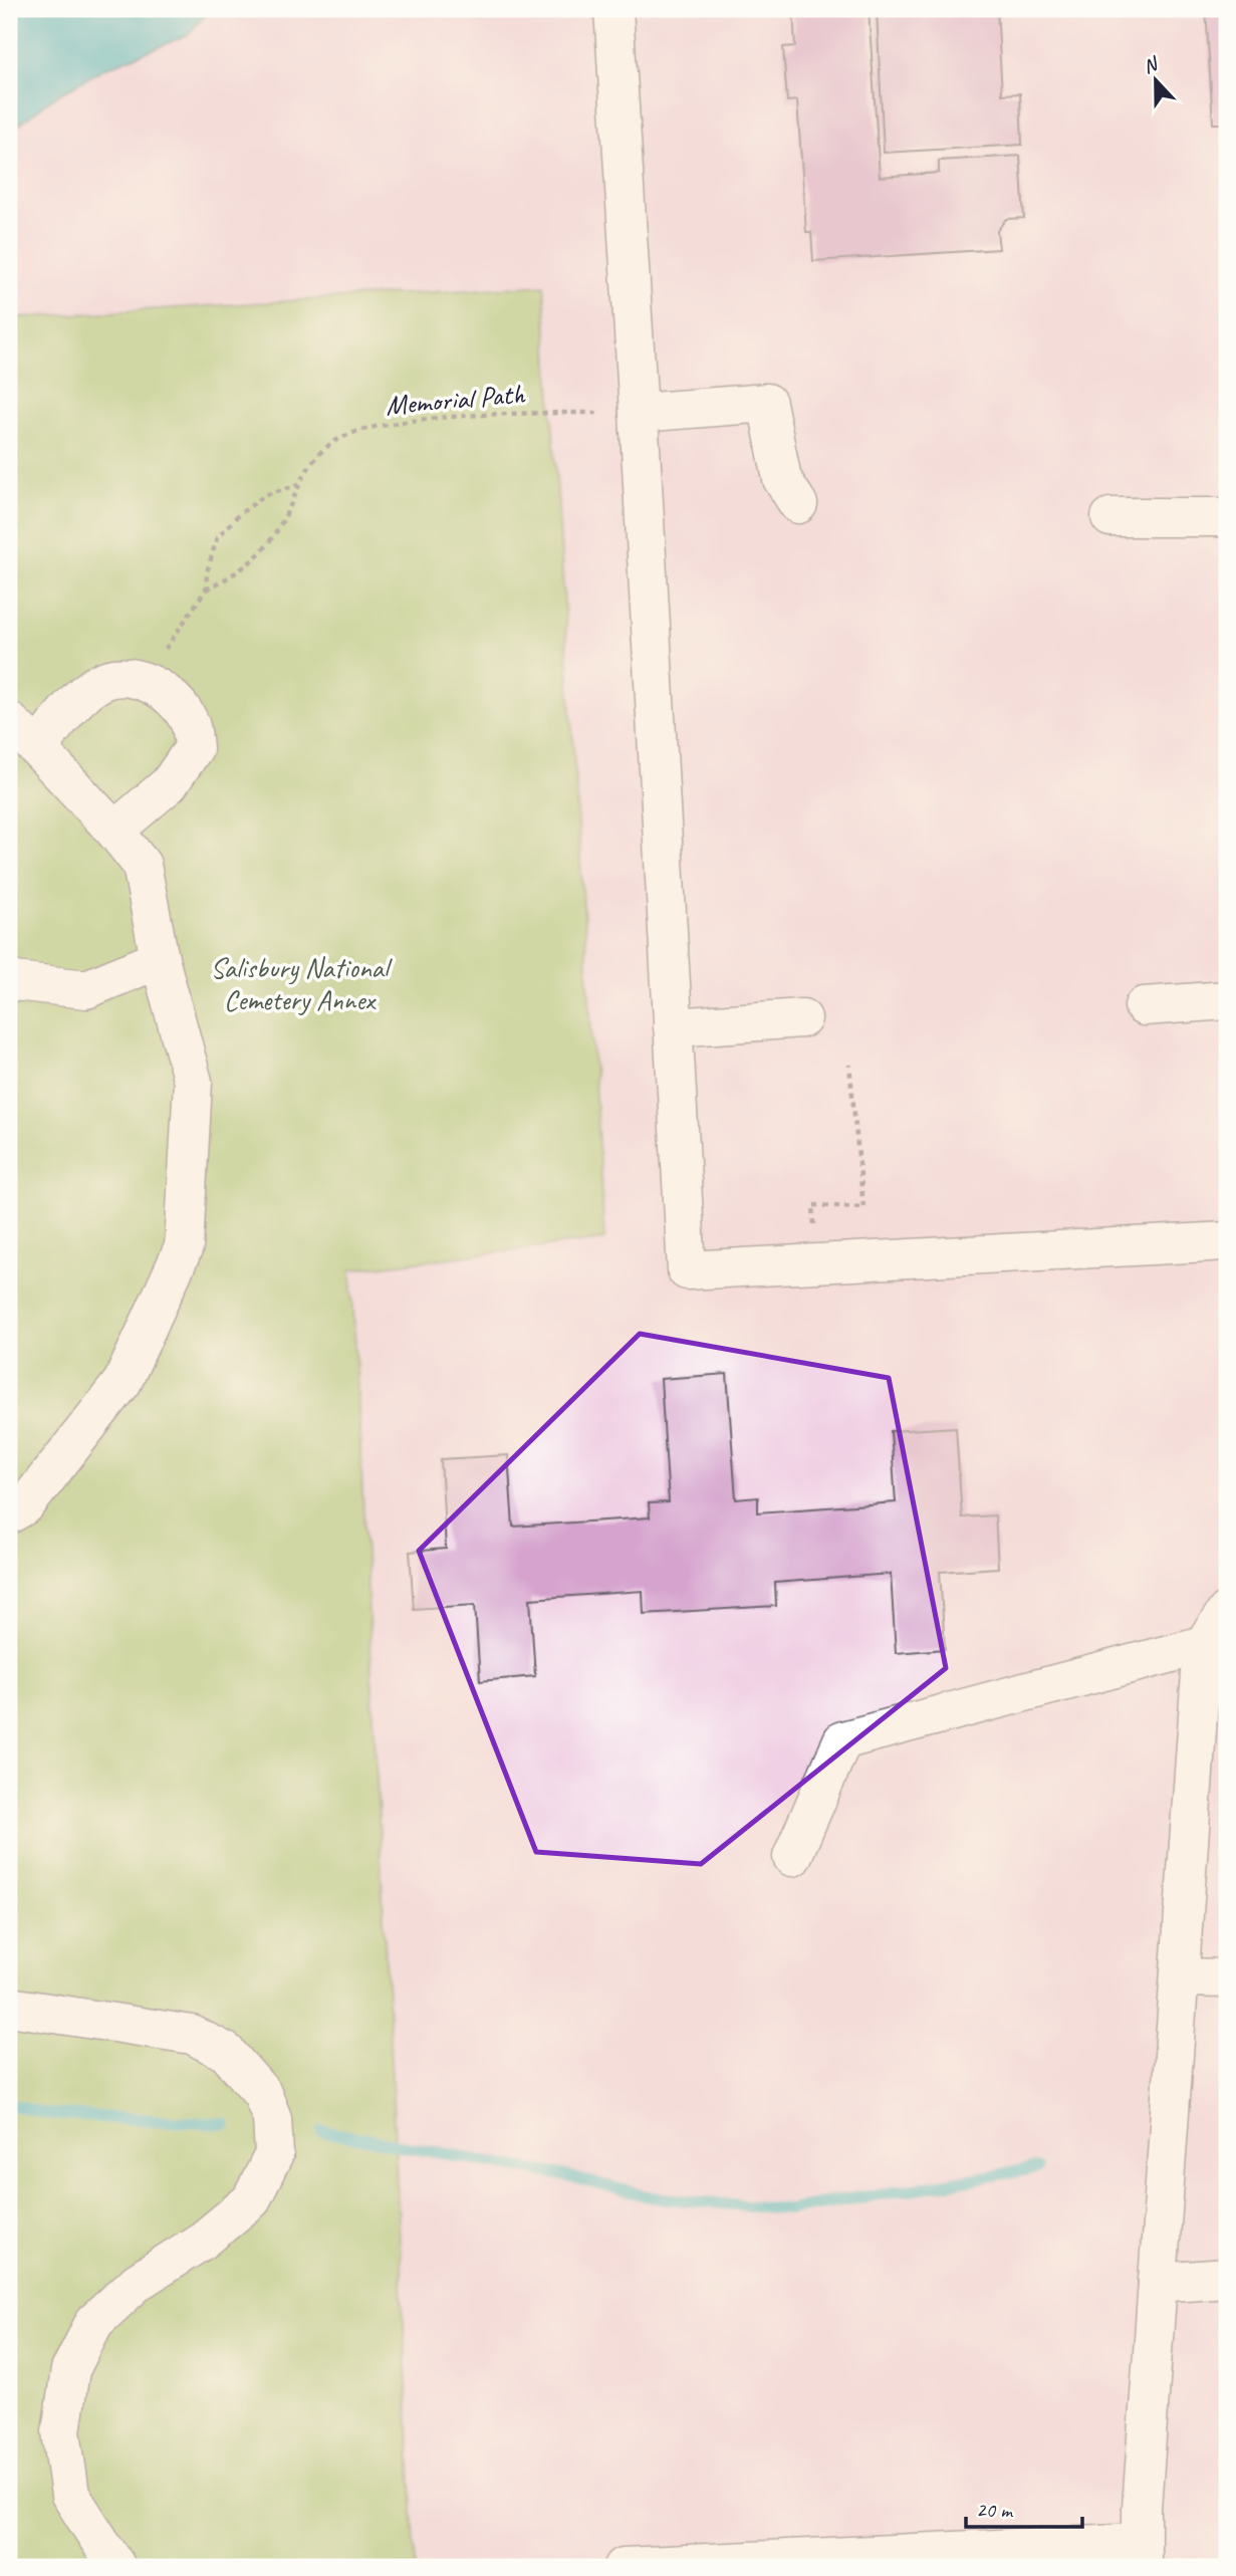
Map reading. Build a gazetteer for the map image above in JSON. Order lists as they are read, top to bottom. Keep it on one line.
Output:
{"streets":{"path":["Memorial Path"]},"parks":["Salisbury National Cemetery Annex"],"scale_bar":"20 m","north":"top"}
